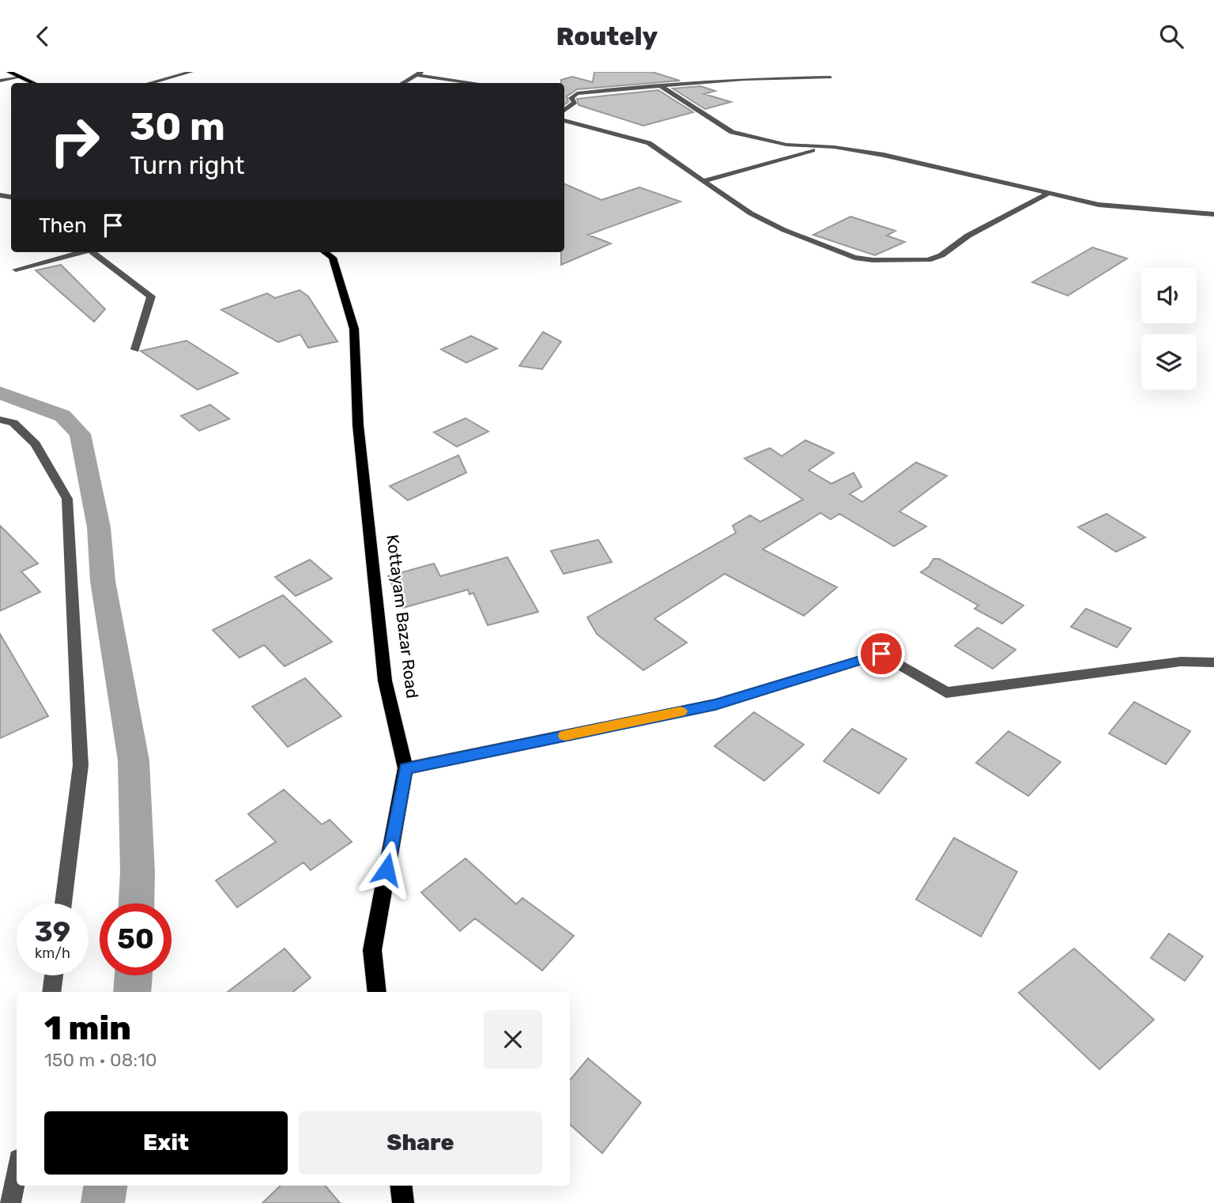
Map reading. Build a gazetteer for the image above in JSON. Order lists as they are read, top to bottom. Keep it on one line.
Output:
{"streets":{"main road":["Kottayam Bazar Road"]},"page":{"header":"Routely","turn":["30 m","Turn right"],"then":"Then","speed":"39 km/h","limit":"50","heading":["1 min","150 m · 08:10"],"buttons":["Exit","Share"]}}
